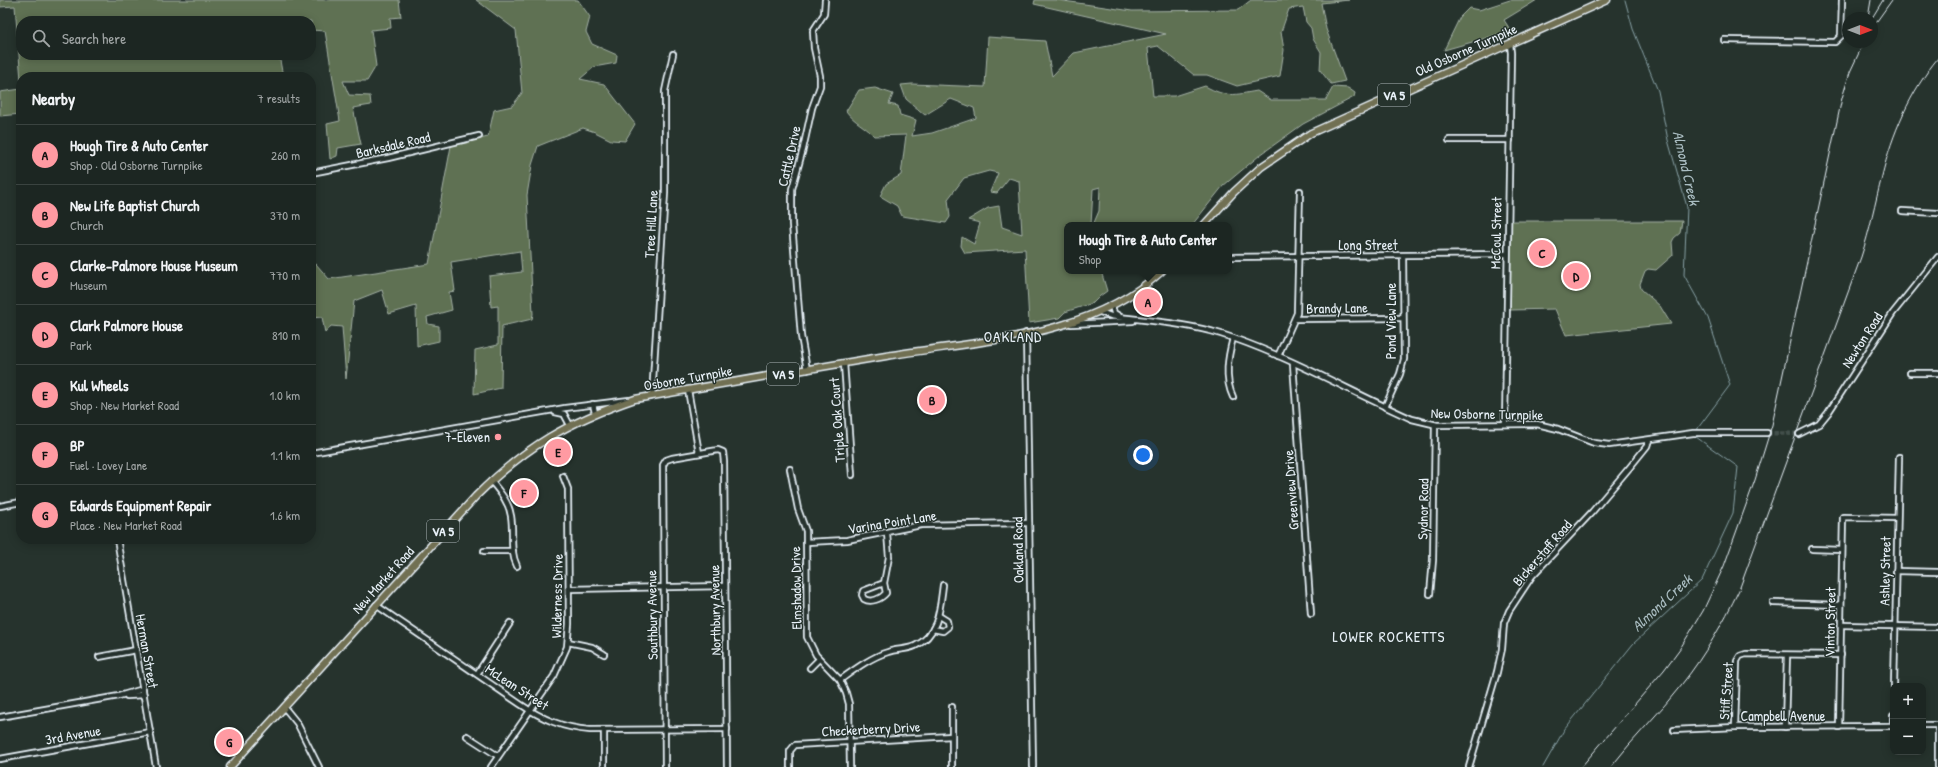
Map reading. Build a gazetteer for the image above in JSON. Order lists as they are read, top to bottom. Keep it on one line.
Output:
{"streets":{"main road":["Old Osborne Turnpike","VA 5","Osborne Turnpike","New Market Road"],"street":["Barksdale Road","Cattle Drive","Tree Hill Lane","McCoul Street","Long Street","Brandy Lane","Pond View Lane","Newton Road","New Osborne Turnpike","Triple Oak Court","Greenview Drive","Sydnor Road","Varina Point Lane","Oakland Road","Bickerstaff Road","Ashley Street","Elmshadow Drive","Wilderness Drive","Northbury Avenue","Southbury Avenue","Vinton Street","Herman Street","McLean Street","Stiff Street","Campbell Avenue","Checkerberry Drive","3rd Avenue"]},"crossings":[["Old Osborne Turnpike","McCoul Street"],["VA 5","Osborne Turnpike"],["VA 5","New Osborne Turnpike"],["Cattle Drive","Osborne Turnpike"],["Tree Hill Lane","Osborne Turnpike"],["McCoul Street","Long Street"],["McCoul Street","New Osborne Turnpike"],["Long Street","Pond View Lane"],["Brandy Lane","Pond View Lane"],["Pond View Lane","New Osborne Turnpike"],["Osborne Turnpike","New Osborne Turnpike"],["Osborne Turnpike","Triple Oak Court"],["Osborne Turnpike","Oakland Road"],["Osborne Turnpike","New Market Road"],["New Osborne Turnpike","Greenview Drive"],["New Osborne Turnpike","Sydnor Road"],["New Osborne Turnpike","Bickerstaff Road"],["Varina Point Lane","Oakland Road"],["Varina Point Lane","Elmshadow Drive"],["Ashley Street","Vinton Street"],["New Market Road","McLean Street"],["Elmshadow Drive","Checkerberry Drive"],["Wilderness Drive","McLean Street"],["Northbury Avenue","Southbury Avenue"],["Northbury Avenue","McLean Street"],["Southbury Avenue","McLean Street"],["Vinton Street","Campbell Avenue"],["Herman Street","3rd Avenue"],["Stiff Street","Campbell Avenue"]],"districts":["OAKLAND","LOWER ROCKETTS"],"water":["Almond Creek"],"places":["7-Eleven"],"north":"right","page":{"search":"Search here","heading":["Nearby","7 results"],"list":[{"mark":"A","name":"Hough Tire & Auto Center","note":"Shop · Old Osborne Turnpike","value":"260 m"},{"mark":"B","name":"New Life Baptist Church","note":"Church","value":"370 m"},{"mark":"C","name":"Clarke-Palmore House Museum","note":"Museum","value":"770 m"},{"mark":"D","name":"Clark Palmore House","note":"Park","value":"810 m"},{"mark":"E","name":"Kul Wheels","note":"Shop · New Market Road","value":"1.0 km"},{"mark":"F","name":"BP","note":"Fuel · Lovey Lane","value":"1.1 km"},{"mark":"G","name":"Edwards Equipment Repair","note":"Place · New Market Road","value":"1.6 km"}],"popup":["Hough Tire & Auto Center","Shop"],"pins":["C","D","A","B","E","F","G"],"map_buttons":["+","−"]}}
